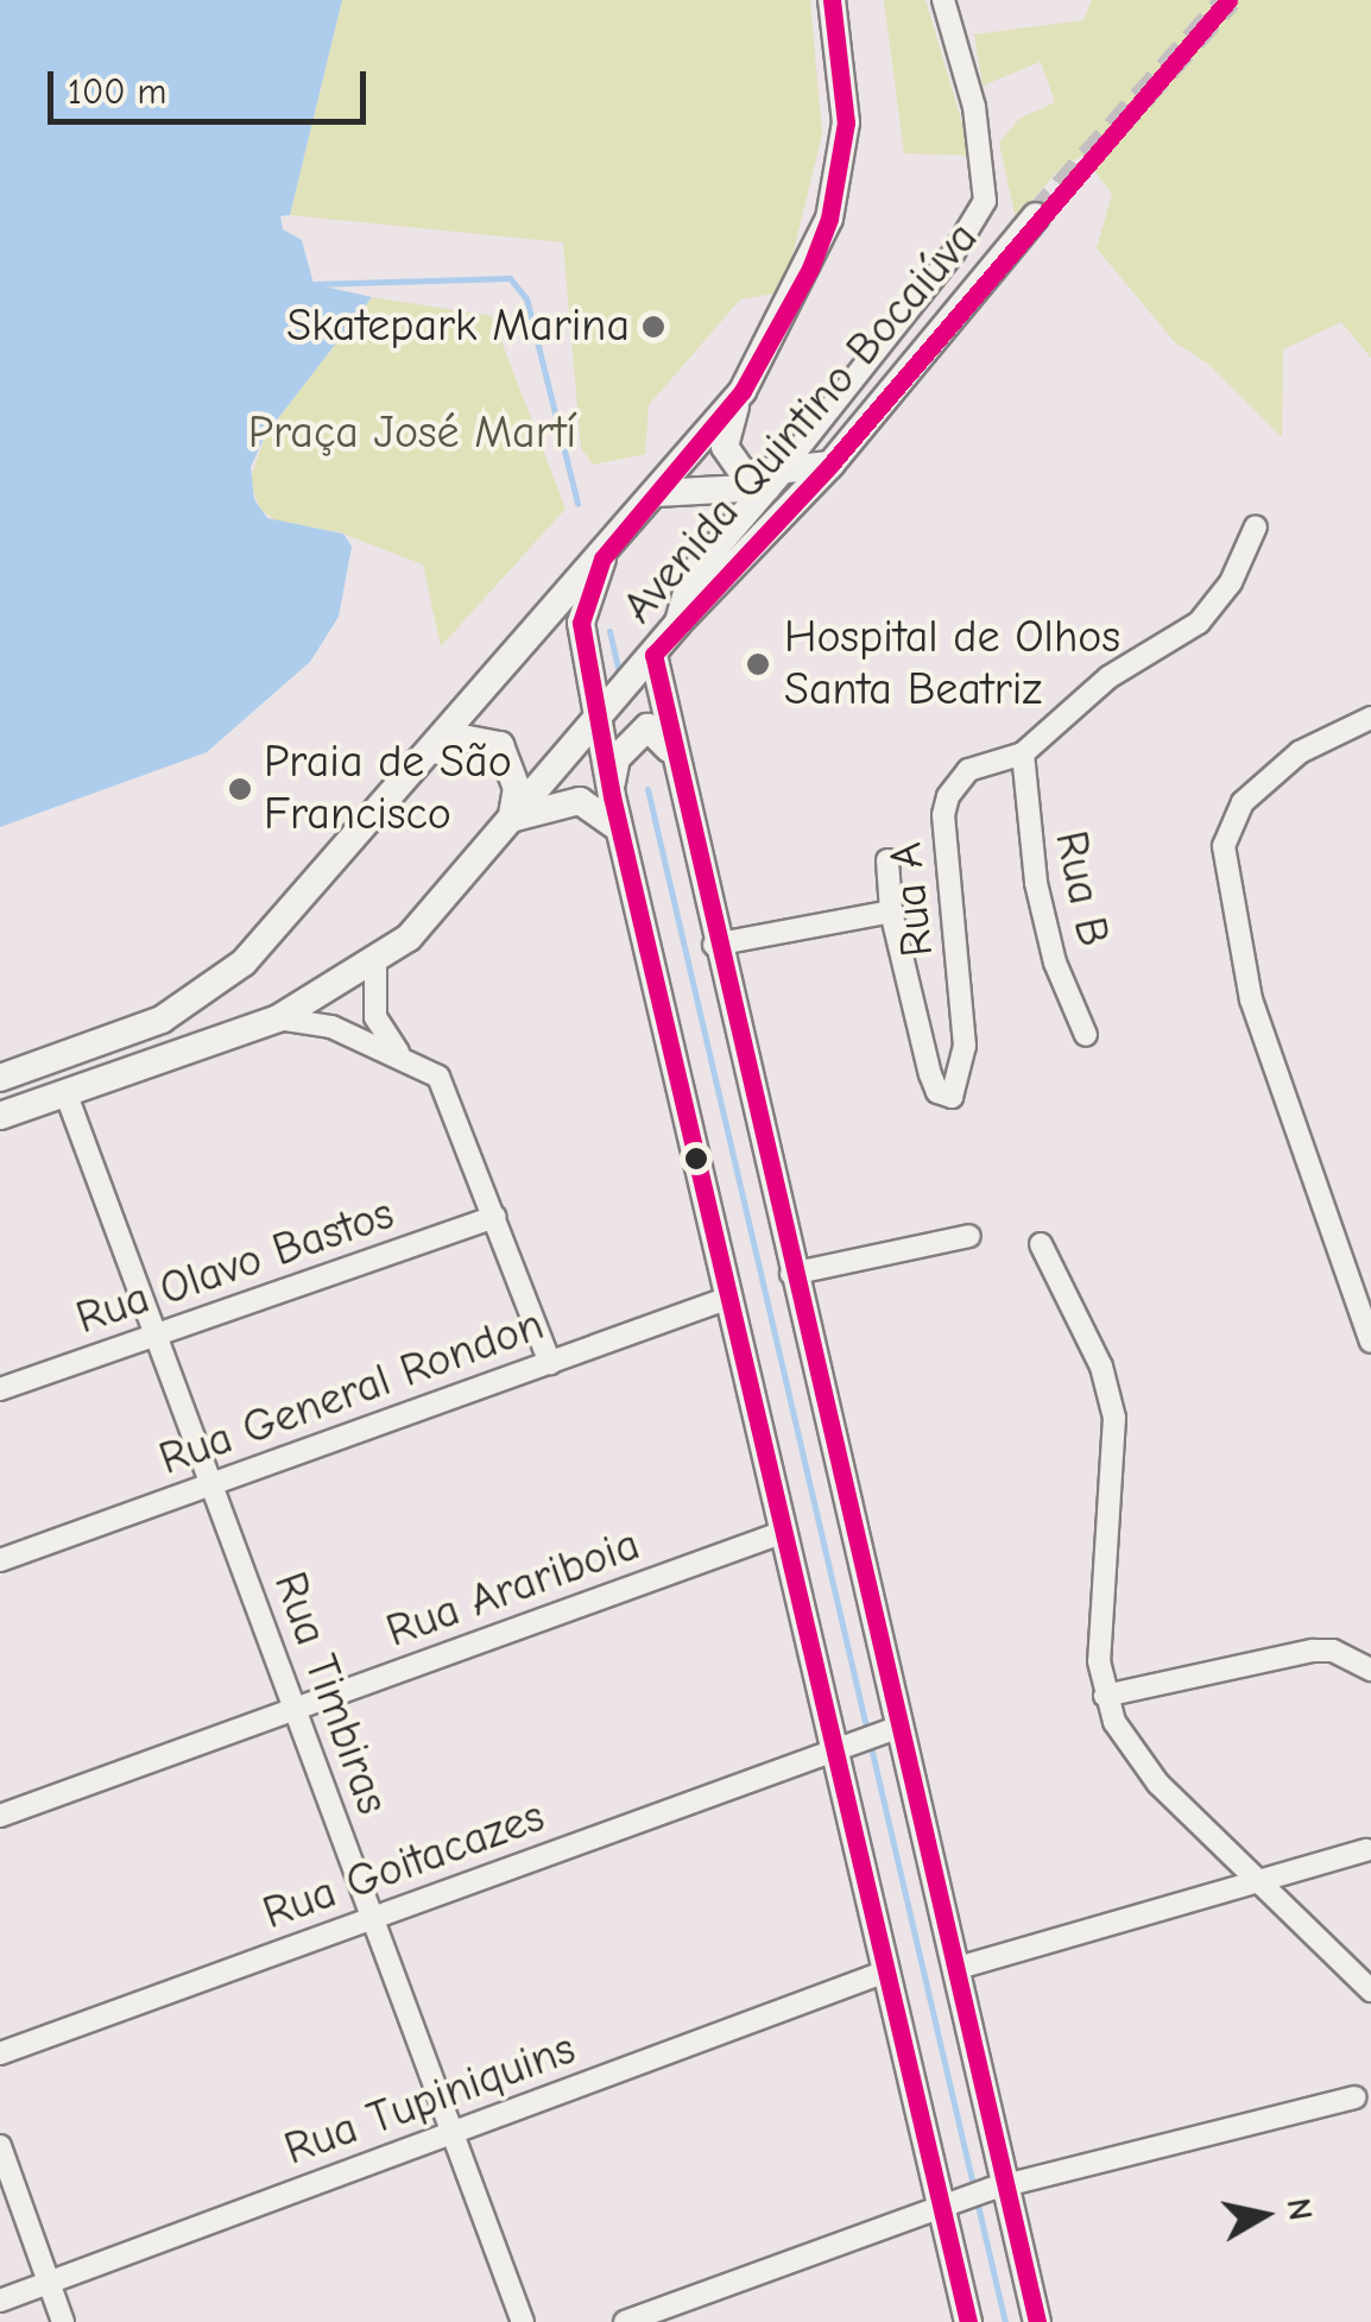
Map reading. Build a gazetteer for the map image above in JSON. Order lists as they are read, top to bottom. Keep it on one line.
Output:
{"streets":{"main road":["Avenida Quintino Bocaiúva"],"street":["Rua B","Rua A","Rua Olavo Bastos","Rua General Rondon","Rua Arariboia","Rua Timbiras","Rua Goitacazes","Rua Tupiniquins"]},"crossings":[["Avenida Quintino Bocaiúva","Rua Timbiras"],["Rua B","Rua A"],["Rua Olavo Bastos","Rua Timbiras"],["Rua General Rondon","Rua Timbiras"],["Rua Arariboia","Rua Timbiras"],["Rua Timbiras","Rua Goitacazes"],["Rua Timbiras","Rua Tupiniquins"]],"parks":["Praça José Martí"],"places":["Skatepark Marina","Hospital de Olhos Santa Beatriz","Praia de São Francisco"],"scale_bar":"100 m","north":"right"}
